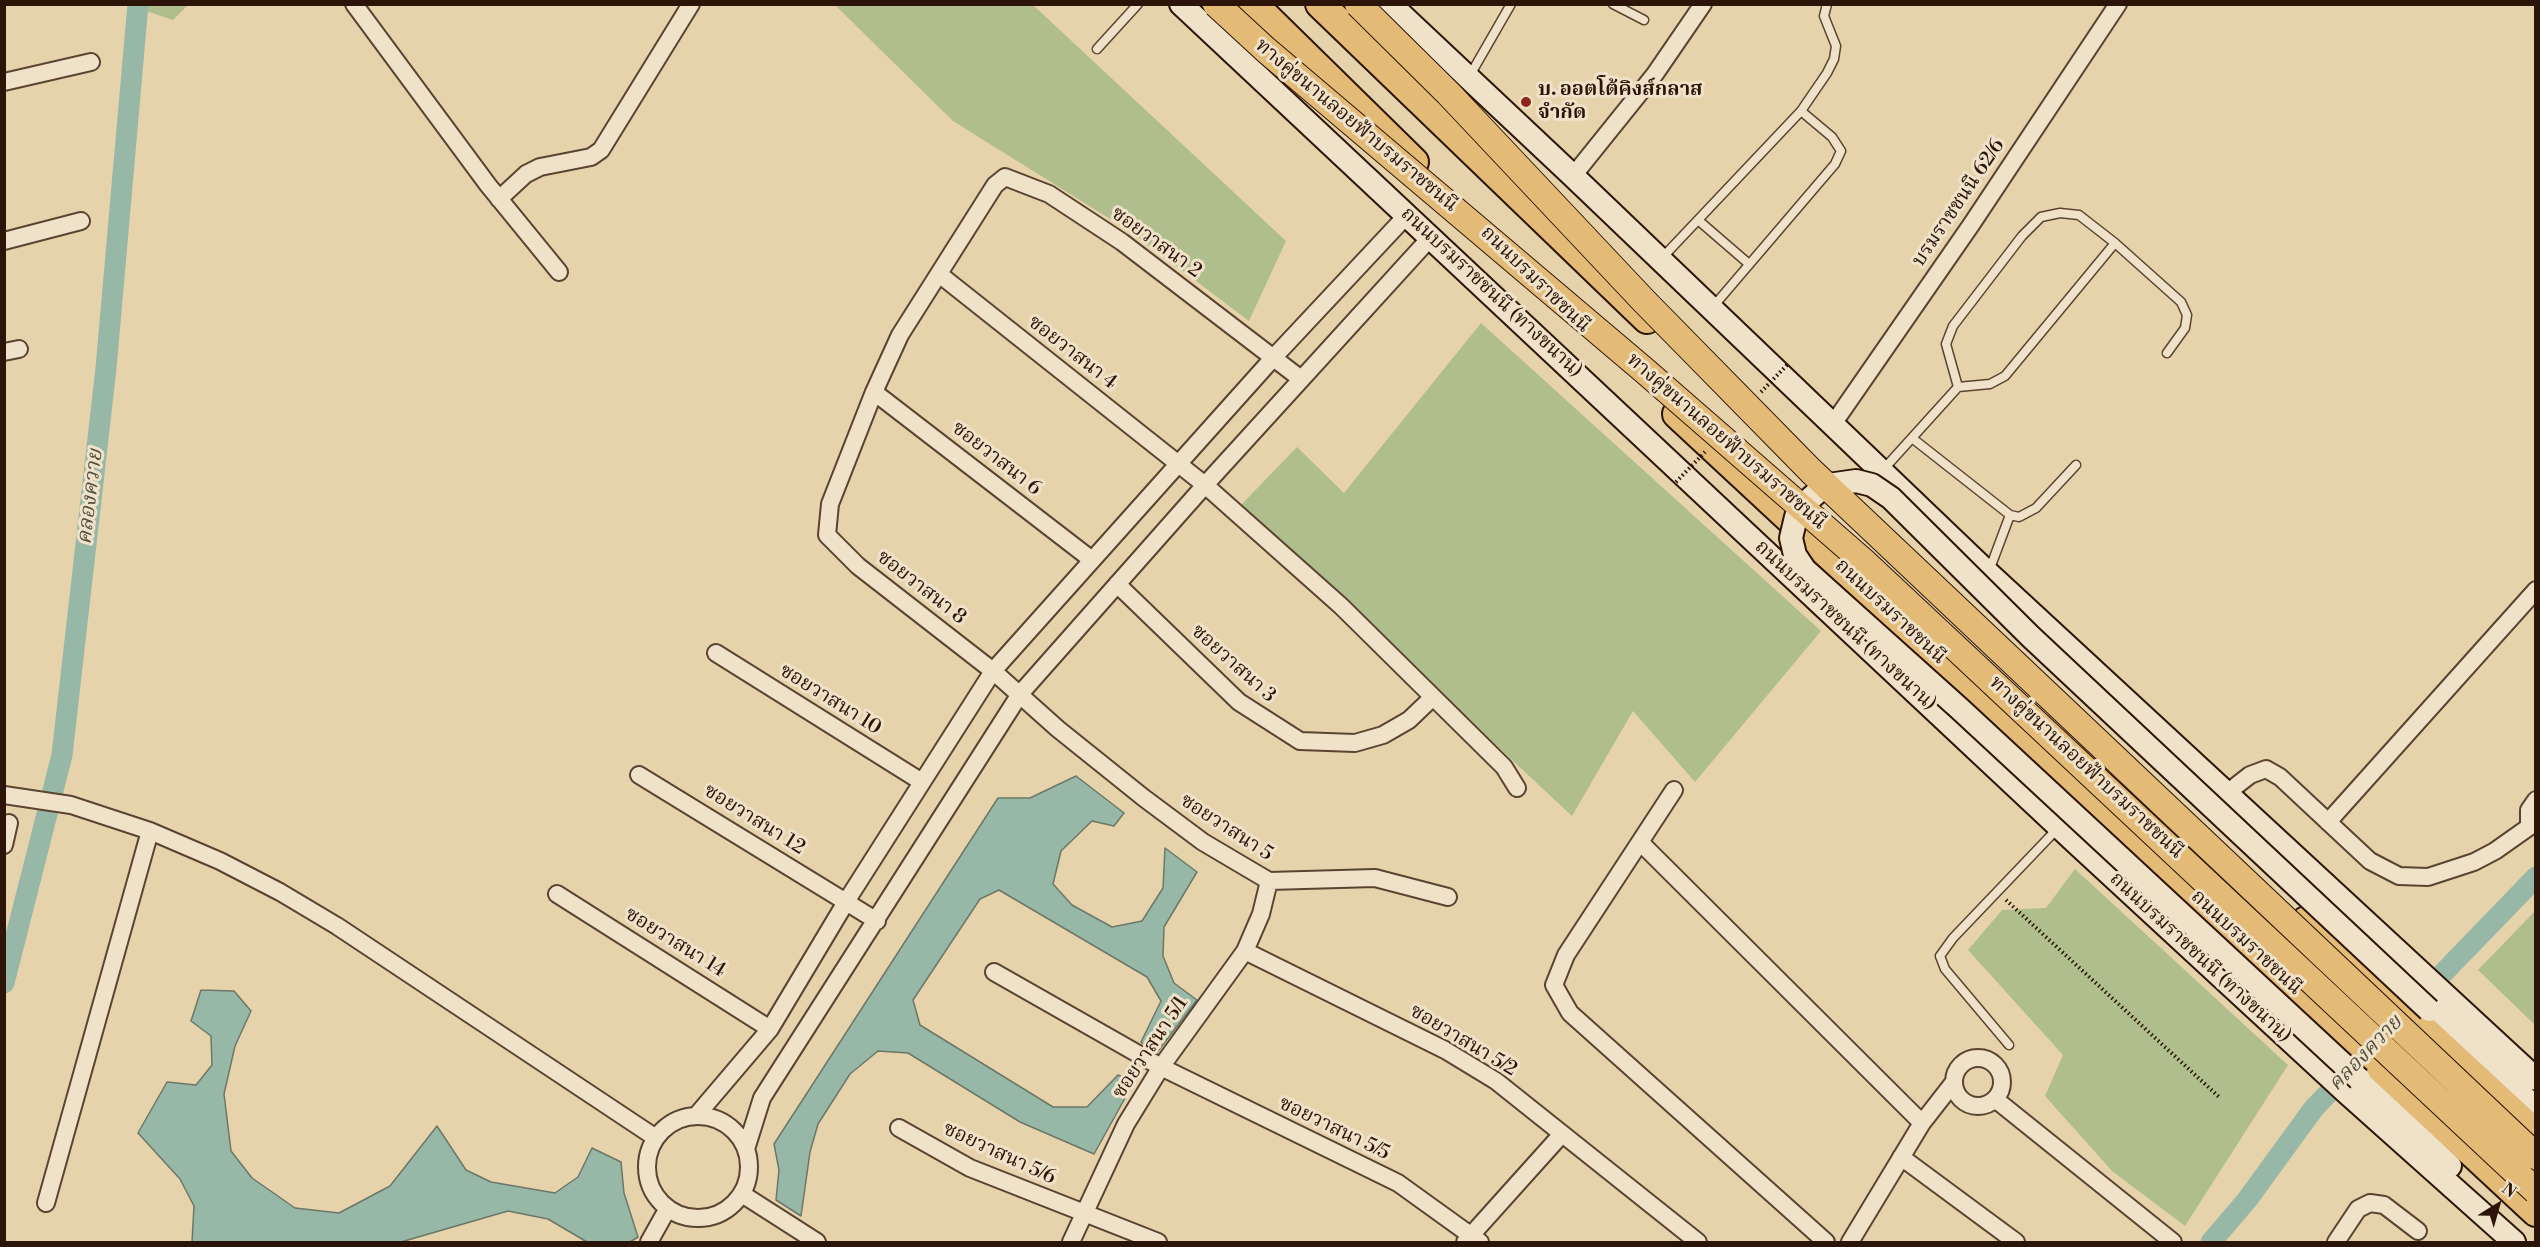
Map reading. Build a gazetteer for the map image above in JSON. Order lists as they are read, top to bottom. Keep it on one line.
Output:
{"streets":{"highway":["ถนนบรมราชชนนี"],"main road":["ทางคู่ขนานลอยฟ้าบรมราชชนนี","ถนนบรมราชชนนี (ทางขนาน)"],"street":["บรมราชชนนี 62/6","ซอยวาสนา 2","ซอยวาสนา 4","ซอยวาสนา 6","ซอยวาสนา 8","ซอยวาสนา 3","ซอยวาสนา 10","ซอยวาสนา 12","ซอยวาสนา 5","ซอยวาสนา 14","ซอยวาสนา 5/2","ซอยวาสนา 5/1","ซอยวาสนา 5/5","ซอยวาสนา 5/6"]},"crossings":[["ซอยวาสนา 2","ซอยวาสนา 4"],["ถนนบรมราชชนนี","ถนนบรมราชชนนี (ทางขนาน)"],["ซอยวาสนา 4","ซอยวาสนา 3"],["ซอยวาสนา 6","ซอยวาสนา 8"],["ซอยวาสนา 8","ซอยวาสนา 5"],["ซอยวาสนา 5","ซอยวาสนา 5/1"],["ซอยวาสนา 5/2","ซอยวาสนา 5/1"],["ซอยวาสนา 5/1","ซอยวาสนา 5/5"],["ซอยวาสนา 5/1","ซอยวาสนา 5/6"]],"water":["คลองควาย"],"places":["บ. ออตโต้คิงส์กลาส จำกัด"],"north":"top right"}
